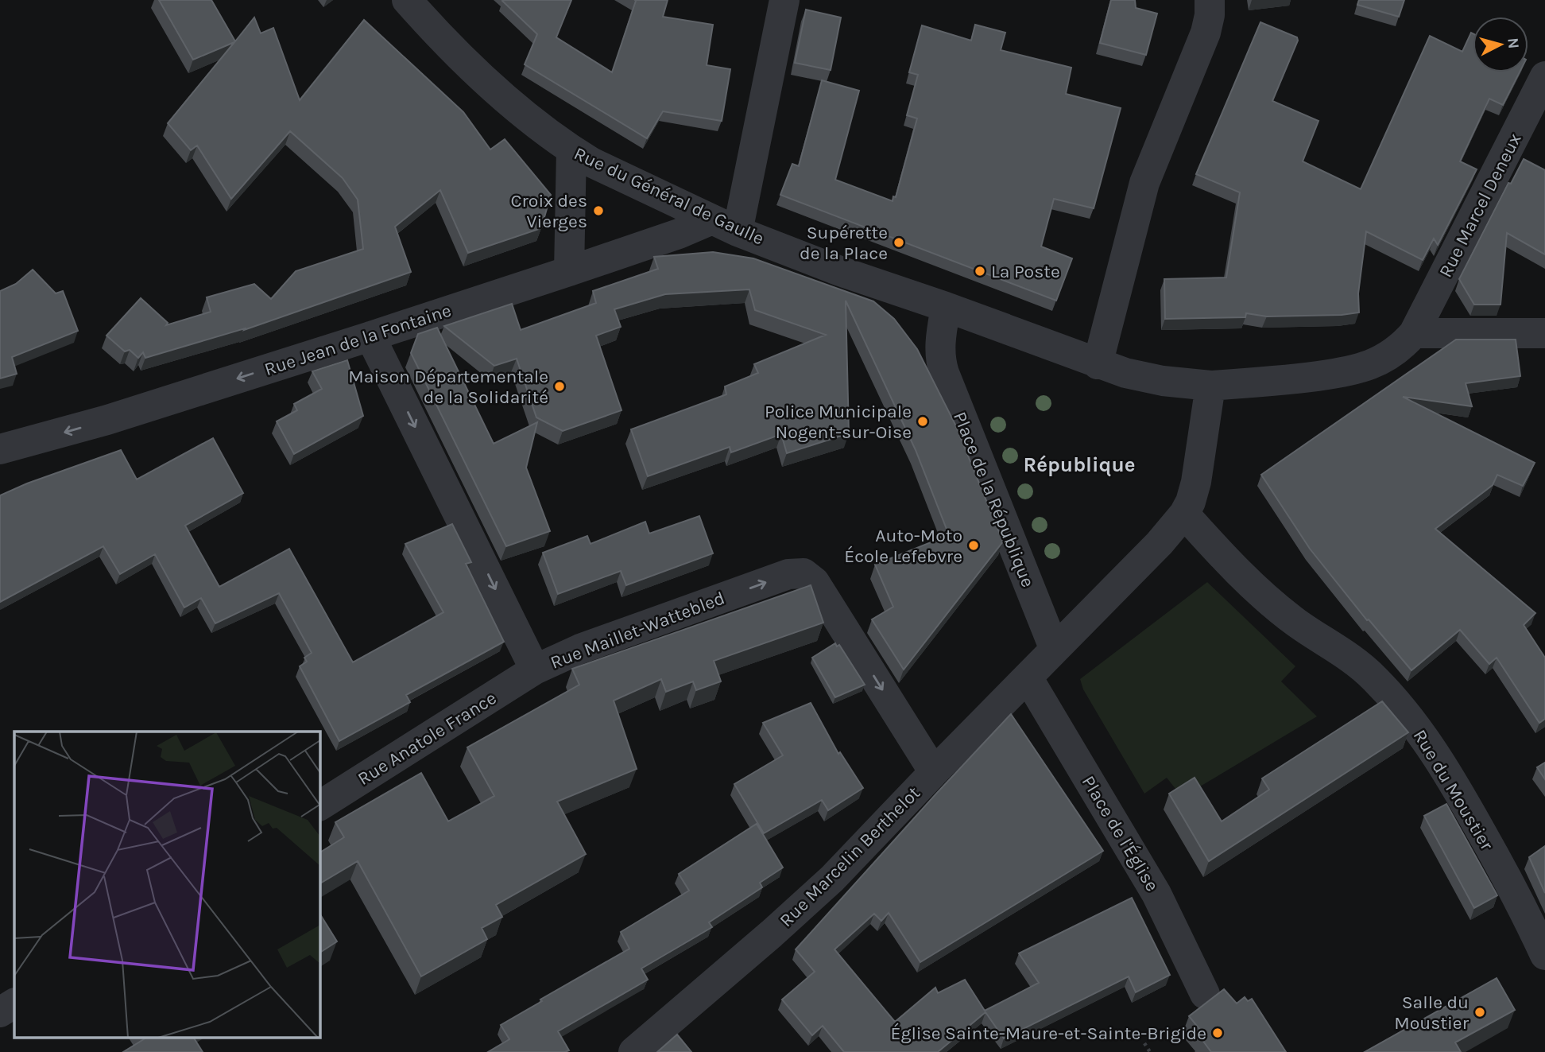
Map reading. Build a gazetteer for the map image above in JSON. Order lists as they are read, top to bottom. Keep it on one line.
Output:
{"streets":{"street":["Rue du Général de Gaulle","Rue Marcel Deneux","Rue Jean de la Fontaine","Place de la République","Rue Maillet-Wattebled","Rue Anatole France","Rue du Moustier","Place de l'Église","Rue Marcelin Berthelot"]},"crossings":[["Rue du Général de Gaulle","Rue Jean de la Fontaine"],["Rue du Général de Gaulle","Place de la République"],["Rue Jean de la Fontaine","Rue Maillet-Wattebled"],["Place de la République","Rue Marcelin Berthelot"],["Rue Maillet-Wattebled","Rue Anatole France"],["Rue Maillet-Wattebled","Rue Marcelin Berthelot"],["Place de l'Église","Rue Marcelin Berthelot"]],"one_way":["Rue Jean de la Fontaine"],"districts":["République"],"places":["Croix des Vierges","Supérette de la Place","La Poste","Maison Départementale de la Solidarité","Police Municipale Nogent-sur-Oise","Auto-Moto École Lefebvre","Salle du Moustier","Église Sainte-Maure-et-Sainte-Brigide"],"north":"right"}
